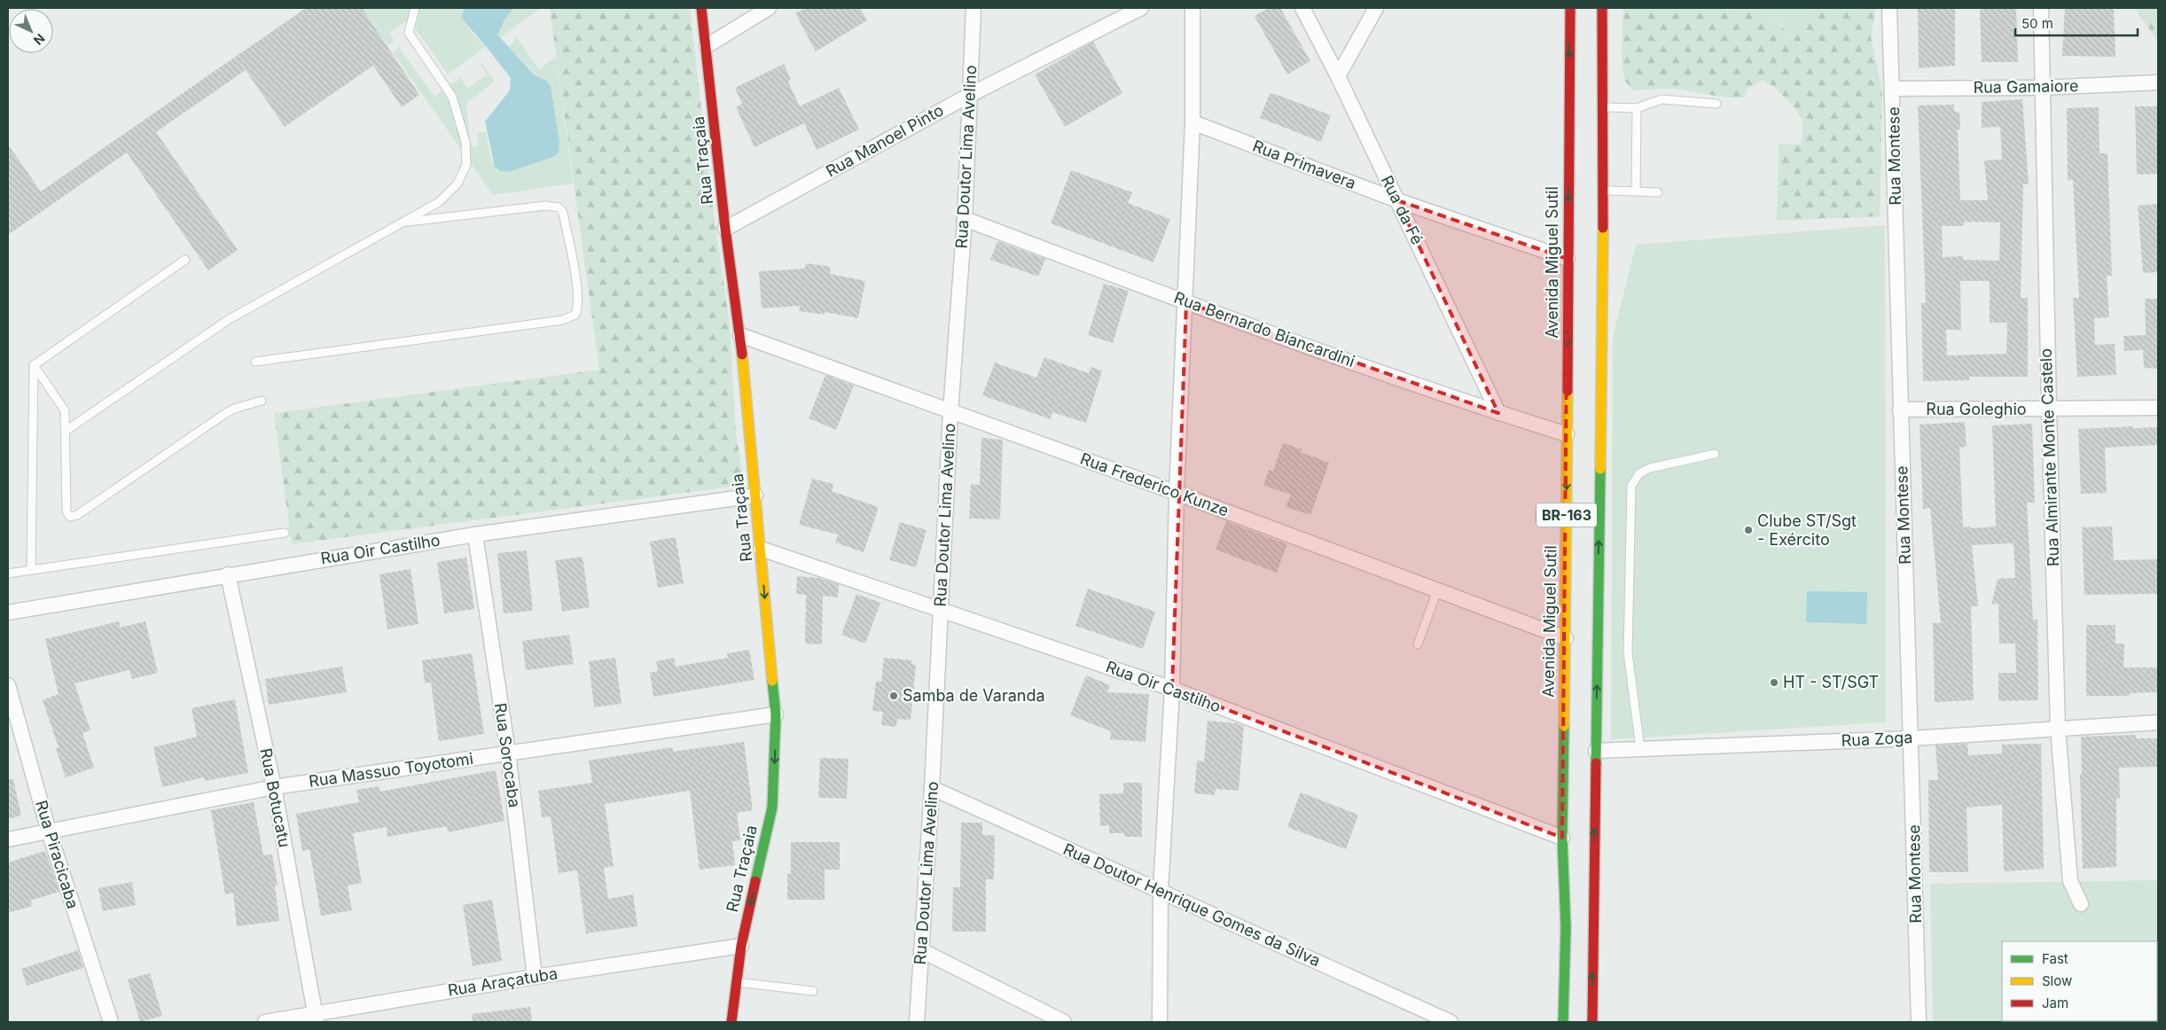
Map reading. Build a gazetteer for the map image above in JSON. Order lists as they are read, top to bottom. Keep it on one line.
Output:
{"streets":{"main road":["Rua Traçaia","Avenida Miguel Sutil","BR-163"],"street":["Rua Gamaiore","Rua Manoel Pinto","Rua Montese","Rua Doutor Lima Avelino","Rua Primavera","Rua da Fé","Rua Bernardo Biancardini","Rua Goleghio","Rua Almirante Monte Castelo","Rua Frederico Kunze","Rua Oir Castilho","Rua Zoga","Rua Sorocaba","Rua Massuo Toyotomi","Rua Botucatu","Rua Piracicaba","Rua Doutor Henrique Gomes da Silva","Rua Araçatuba"]},"crossings":[["Rua Gamaiore","Rua Montese"],["Rua Gamaiore","Rua Almirante Monte Castelo"],["Rua Manoel Pinto","Rua Doutor Lima Avelino"],["Rua Manoel Pinto","Rua Traçaia"],["Rua Montese","Rua Goleghio"],["Rua Montese","Rua Zoga"],["Rua Doutor Lima Avelino","Rua Bernardo Biancardini"],["Rua Doutor Lima Avelino","Rua Frederico Kunze"],["Rua Doutor Lima Avelino","Rua Oir Castilho"],["Rua Doutor Lima Avelino","Rua Doutor Henrique Gomes da Silva"],["Rua Traçaia","Rua Frederico Kunze"],["Rua Traçaia","Rua Oir Castilho"],["Rua Traçaia","Rua Massuo Toyotomi"],["Rua Traçaia","Rua Araçatuba"],["Rua Primavera","Rua da Fé"],["Rua Primavera","Avenida Miguel Sutil"],["Rua da Fé","Rua Bernardo Biancardini"],["Avenida Miguel Sutil","Rua Bernardo Biancardini"],["Avenida Miguel Sutil","Rua Frederico Kunze"],["Avenida Miguel Sutil","Rua Oir Castilho"],["Rua Goleghio","Rua Almirante Monte Castelo"],["Rua Almirante Monte Castelo","Rua Zoga"],["BR-163","Rua Zoga"],["Rua Oir Castilho","Rua Sorocaba"],["Rua Oir Castilho","Rua Botucatu"],["Rua Sorocaba","Rua Massuo Toyotomi"],["Rua Sorocaba","Rua Araçatuba"],["Rua Massuo Toyotomi","Rua Botucatu"],["Rua Massuo Toyotomi","Rua Piracicaba"],["Rua Botucatu","Rua Araçatuba"]],"one_way":["Rua Traçaia"],"places":["Clube ST/Sgt - Exército","HT - ST/SGT","Samba de Varanda"],"legend":["Fast","Slow","Jam"],"scale_bar":"50 m","north":"bottom right"}
